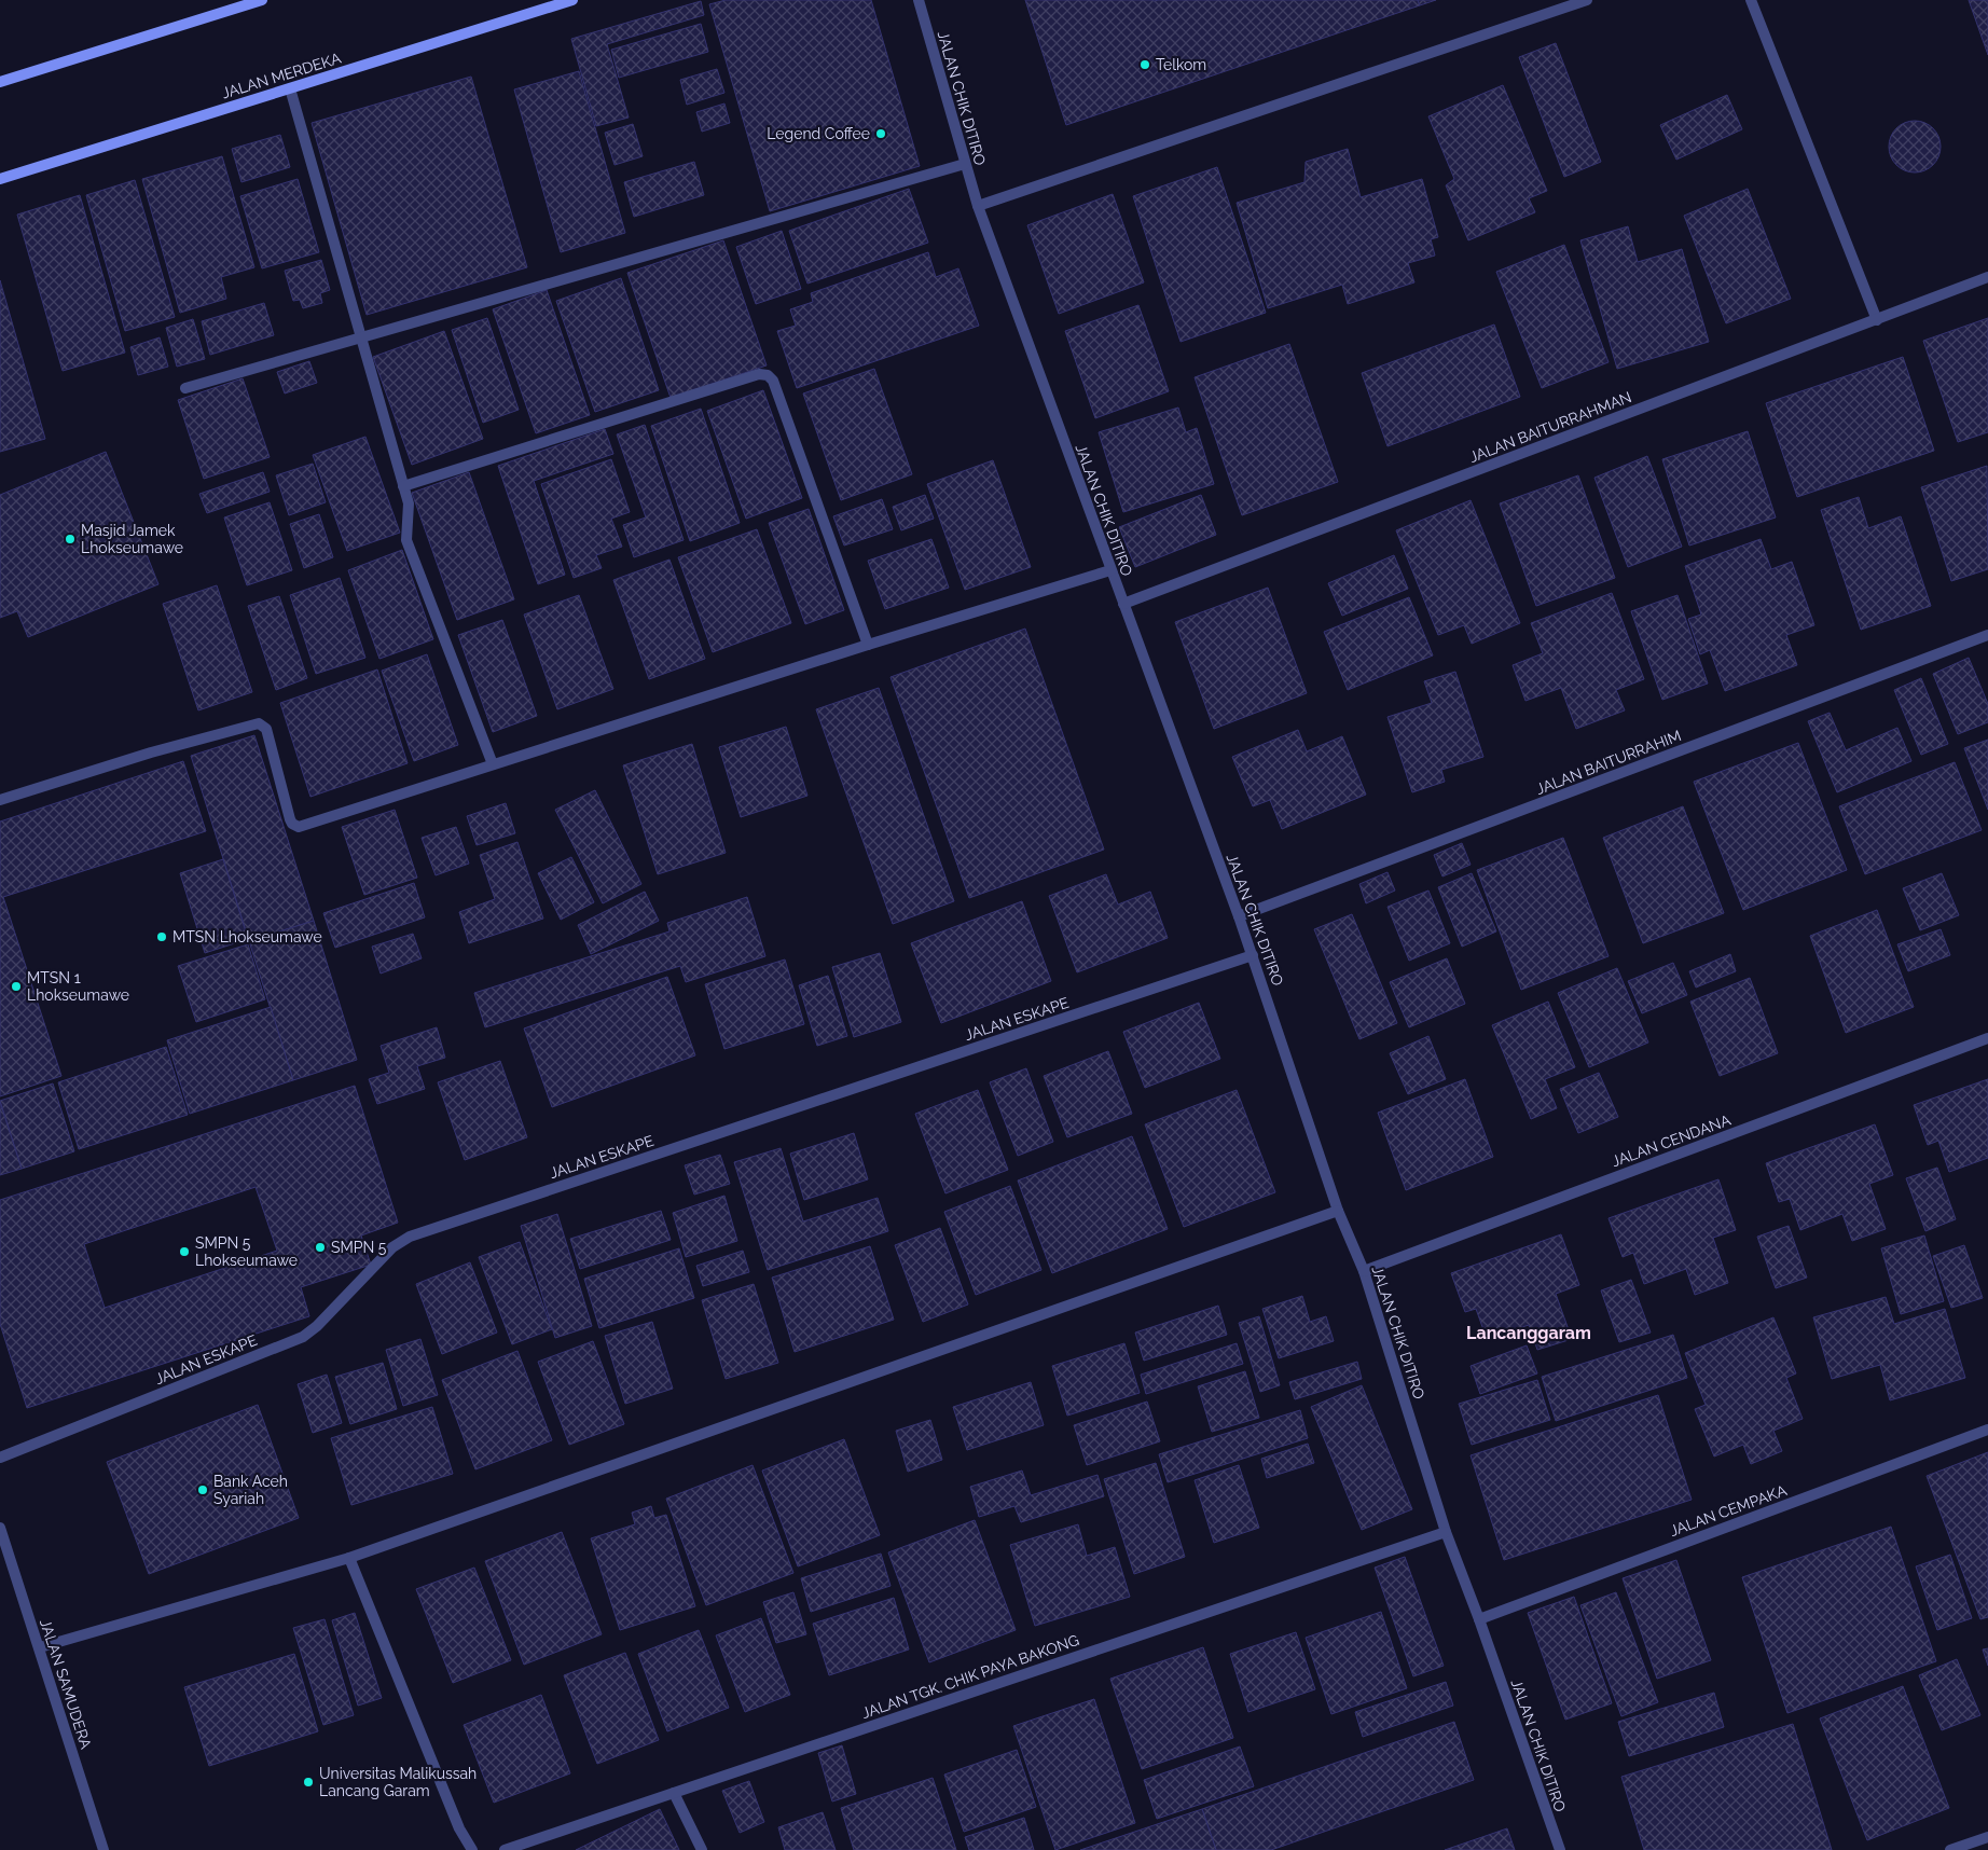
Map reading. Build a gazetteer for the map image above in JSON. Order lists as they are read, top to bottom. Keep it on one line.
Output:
{"streets":{"main road":["JALAN MERDEKA"],"street":["JALAN CHIK DITIRO","JALAN BAITURRAHMAN","JALAN BAITURRAHIM","JALAN ESKAPE","JALAN CENDANA","JALAN CEMPAKA","JALAN TGK. CHIK PAYA BAKONG","JALAN SAMUDERA"]},"crossings":[["JALAN CHIK DITIRO","JALAN BAITURRAHMAN"],["JALAN CHIK DITIRO","JALAN BAITURRAHIM"],["JALAN CHIK DITIRO","JALAN ESKAPE"],["JALAN CHIK DITIRO","JALAN CENDANA"],["JALAN CHIK DITIRO","JALAN CEMPAKA"],["JALAN CHIK DITIRO","JALAN TGK. CHIK PAYA BAKONG"]],"districts":["Lancanggaram"],"places":["Telkom","Legend Coffee","Masjid Jamek Lhokseumawe","MTSN Lhokseumawe","MTSN 1 Lhokseumawe","SMPN 5","SMPN 5 Lhokseumawe","Bank Aceh Syariah","Universitas Malikussah Lancang Garam"]}
